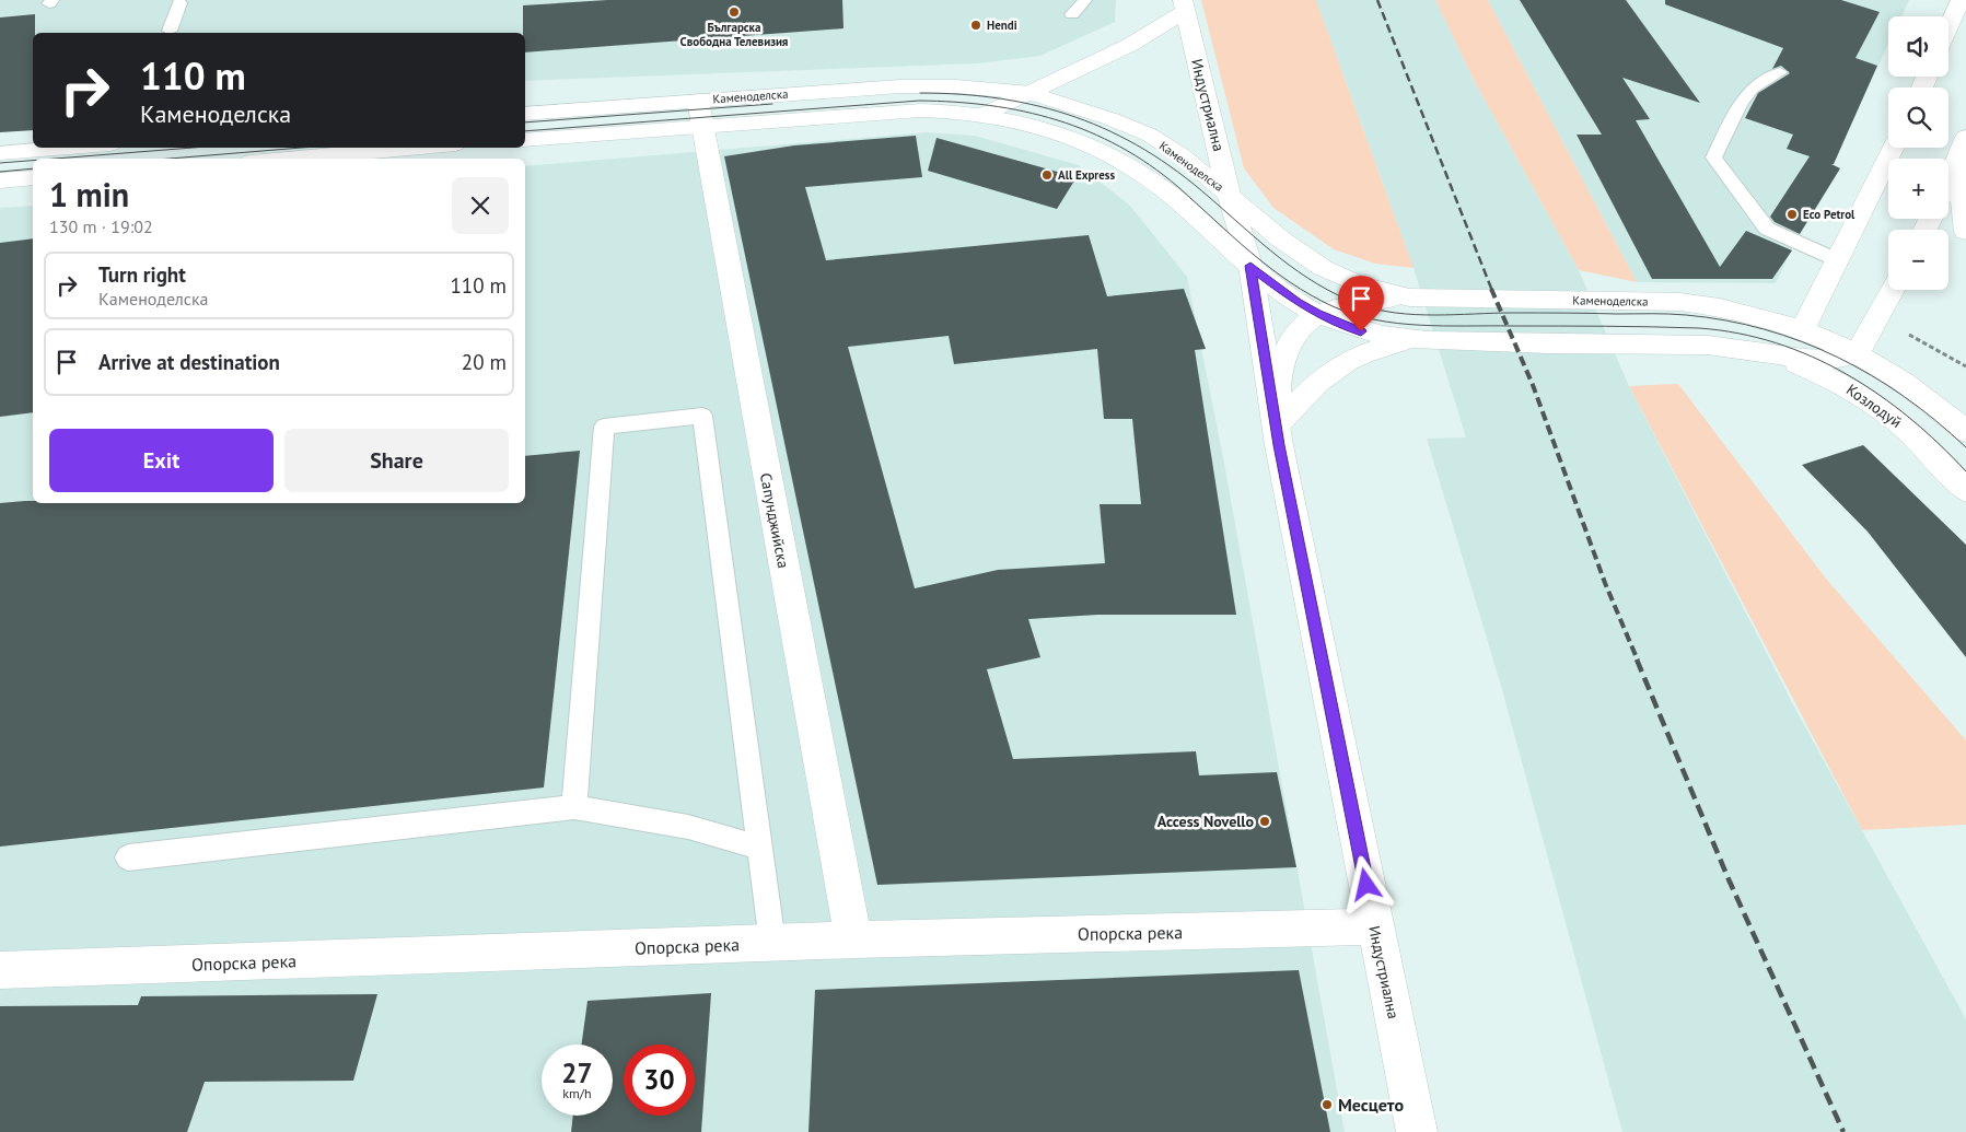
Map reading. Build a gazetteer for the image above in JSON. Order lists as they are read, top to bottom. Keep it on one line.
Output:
{"streets":{"main road":["Каменоделска","Индустриална","Козлодуй","Сапунджийска","Опорска река"]},"crossings":[["Каменоделска","Индустриална"],["Каменоделска","Козлодуй"],["Каменоделска","Сапунджийска"],["Индустриална","Опорска река"],["Сапунджийска","Опорска река"]],"places":["Българска Свободна Телевизия","Hendi","All Express","Eco Petrol","Access Novello","Месцето"],"page":{"map_buttons":["+","−"],"turn":["110 m","Каменоделска"],"heading":["1 min","130 m · 19:02"],"list":[{"name":"Turn right","note":"Каменоделска","value":"110 m"},{"name":"Arrive at destination","value":"20 m"}],"buttons":["Exit","Share"],"speed":"27 km/h","limit":"30"}}
